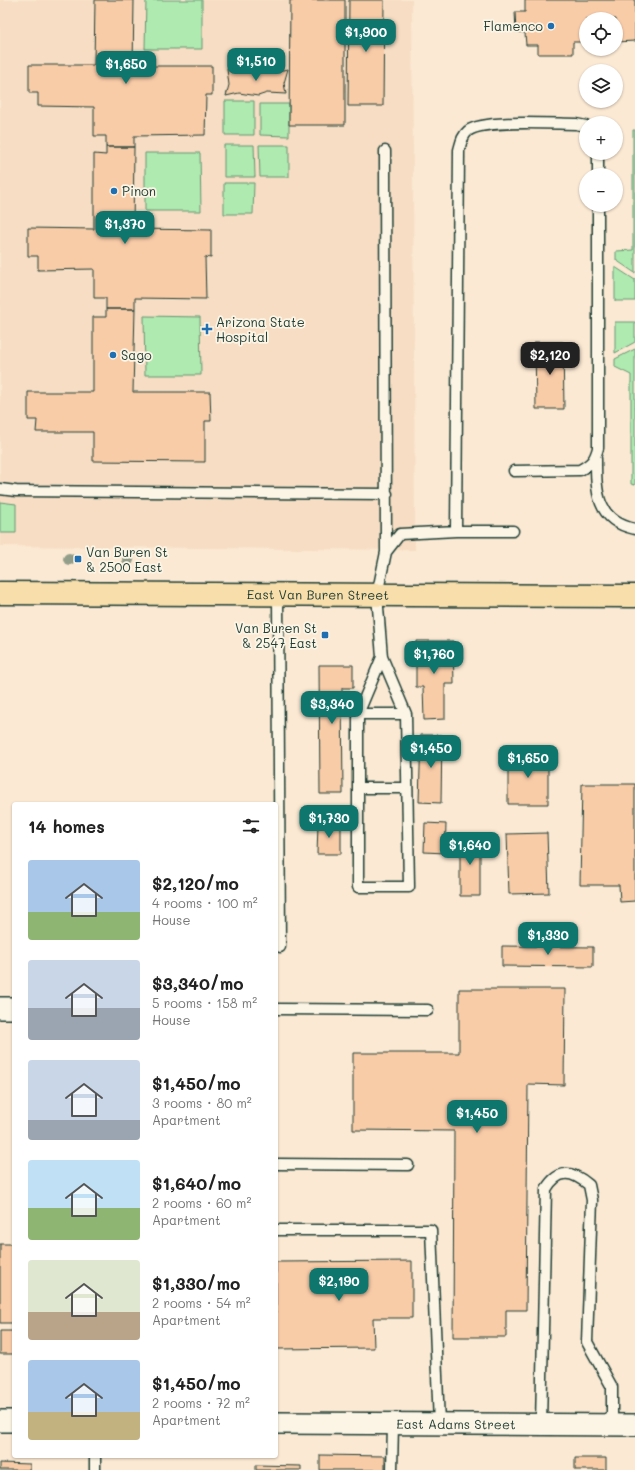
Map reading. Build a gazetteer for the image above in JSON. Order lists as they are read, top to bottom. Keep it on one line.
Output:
{"streets":{"main road":["East Van Buren Street"],"street":["East Adams Street"]},"places":{"other":["Flamenco","Pinon","Sago"],"health":["Arizona State Hospital"],"transit":["Van Buren St & 2500 East","Van Buren St & 2547 East"]},"page":{"map_buttons":["+","−"],"price":["$1,900","$1,510","$1,650","$1,370","$2,120","$1,760","$3,340","$1,450","$1,650","$1,730","$1,640","$1,330","$1,450","$2,190"],"heading":"14 homes","list":[{"name":"$2,120/mo","note":"4 rooms · 100 m² · House"},{"name":"$3,340/mo","note":"5 rooms · 158 m² · House"},{"name":"$1,450/mo","note":"3 rooms · 80 m² · Apartment"},{"name":"$1,640/mo","note":"2 rooms · 60 m² · Apartment"},{"name":"$1,330/mo","note":"2 rooms · 54 m² · Apartment"},{"name":"$1,450/mo","note":"2 rooms · 72 m² · Apartment"}]}}
